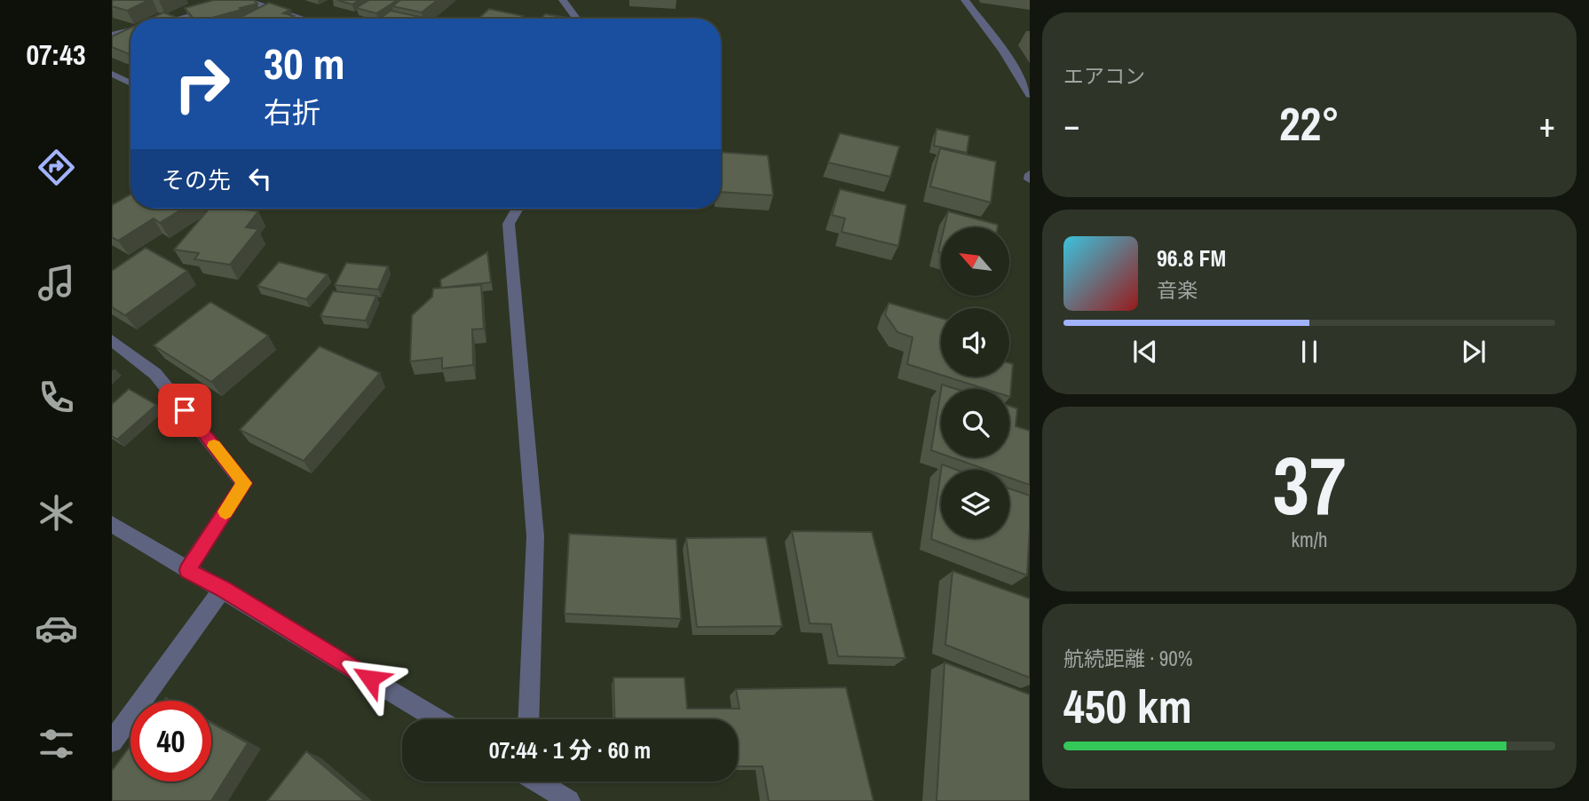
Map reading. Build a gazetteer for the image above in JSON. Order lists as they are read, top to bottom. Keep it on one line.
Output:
{"north":"top left","page":{"tabs":"07:43","tile":["エアコン",["37","km/h"],["航続距離 · 90%","450 km"]],"turn":["30 m","右折"],"heat":["−","22°","+"],"then":"その先","song":["96.8 FM","音楽"],"limit":"40","trip":"07:44 · 1 分 · 60 m"}}
